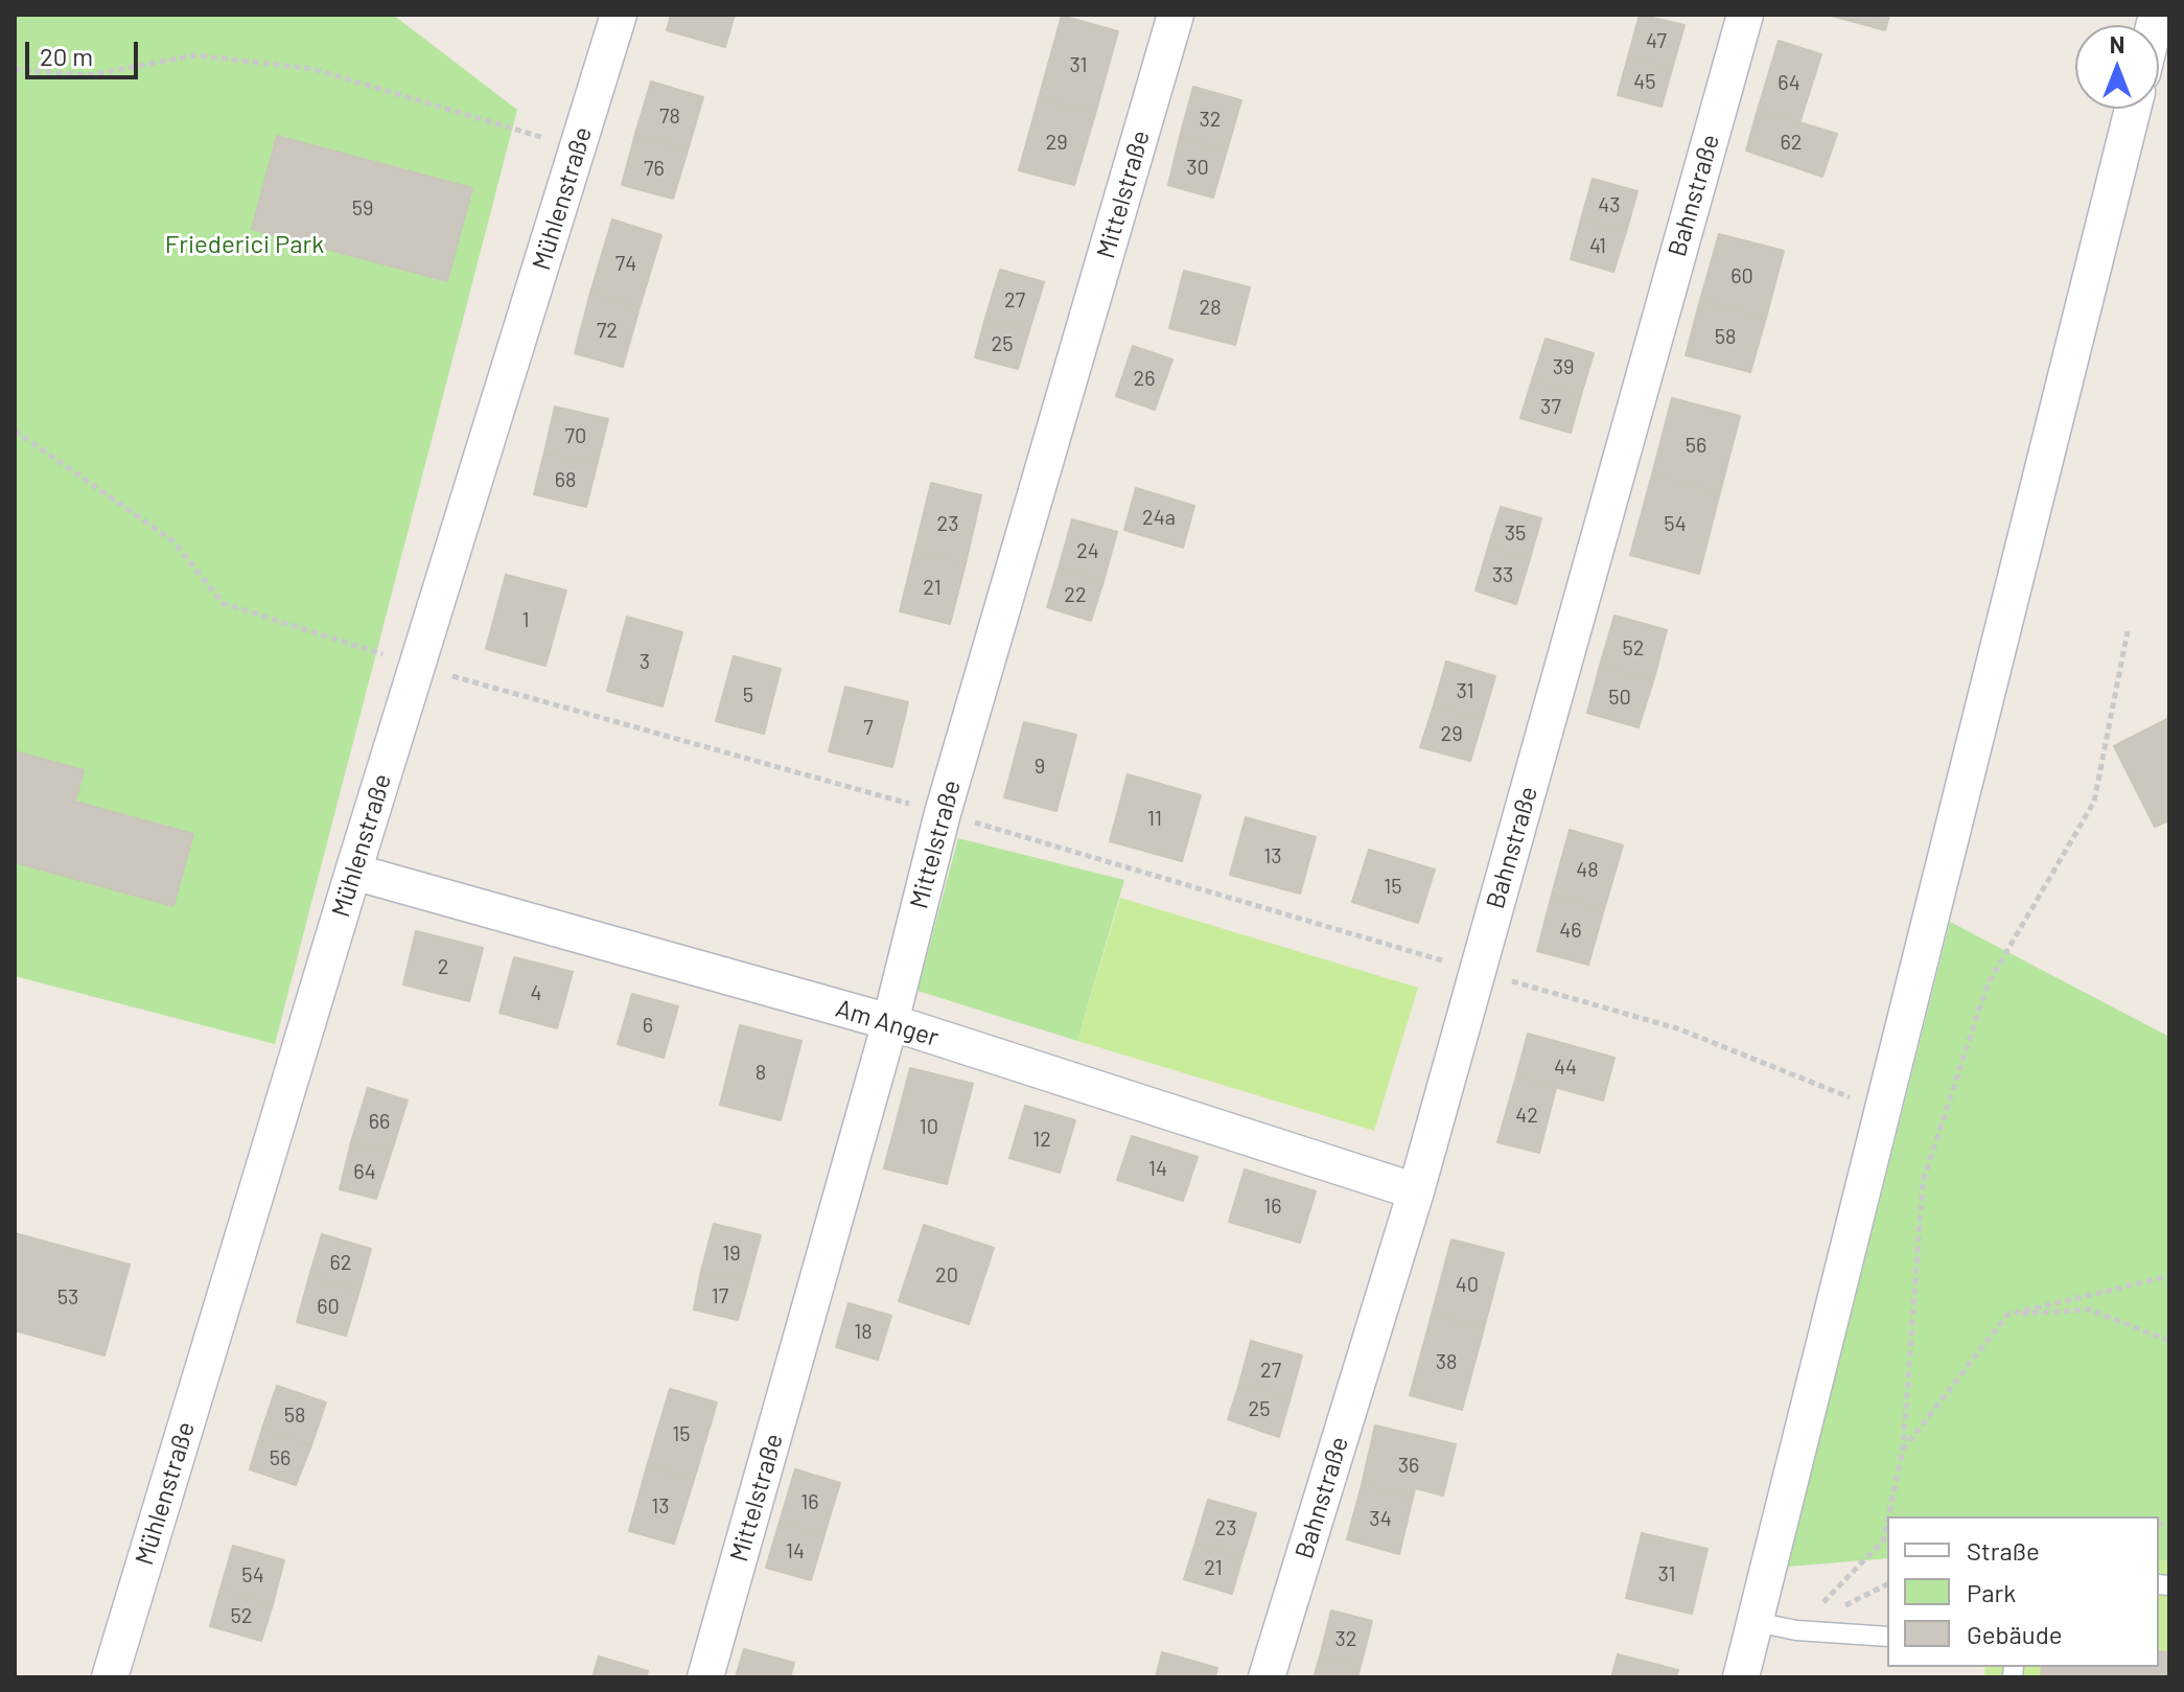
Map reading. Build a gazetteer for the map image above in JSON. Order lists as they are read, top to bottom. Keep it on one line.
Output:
{"streets":{"street":["Mittelstraße","Bahnstraße","Mühlenstraße","Am Anger"]},"crossings":[["Mittelstraße","Am Anger"],["Bahnstraße","Am Anger"],["Mühlenstraße","Am Anger"]],"parks":["Friederici Park"],"house_numbers":["47","31","45","64","78","32","29","62","30","76","43","59","41","74","60","27","28","72","58","25","39","26","37","70","56","68","24a","23","54","35","24","33","21","22","1","52","3","31","5","50","7","29","9","11","13","48","15","46","2","4","6","44","8","42","66","10","12","14","64","16","19","62","20","40","17","53","60","18","38","27","25","58","15","56","36","16","13","34","23","14","21","31","54","52","32"],"legend":["Straße","Park","Gebäude"],"scale_bar":"20 m","north":"top"}
